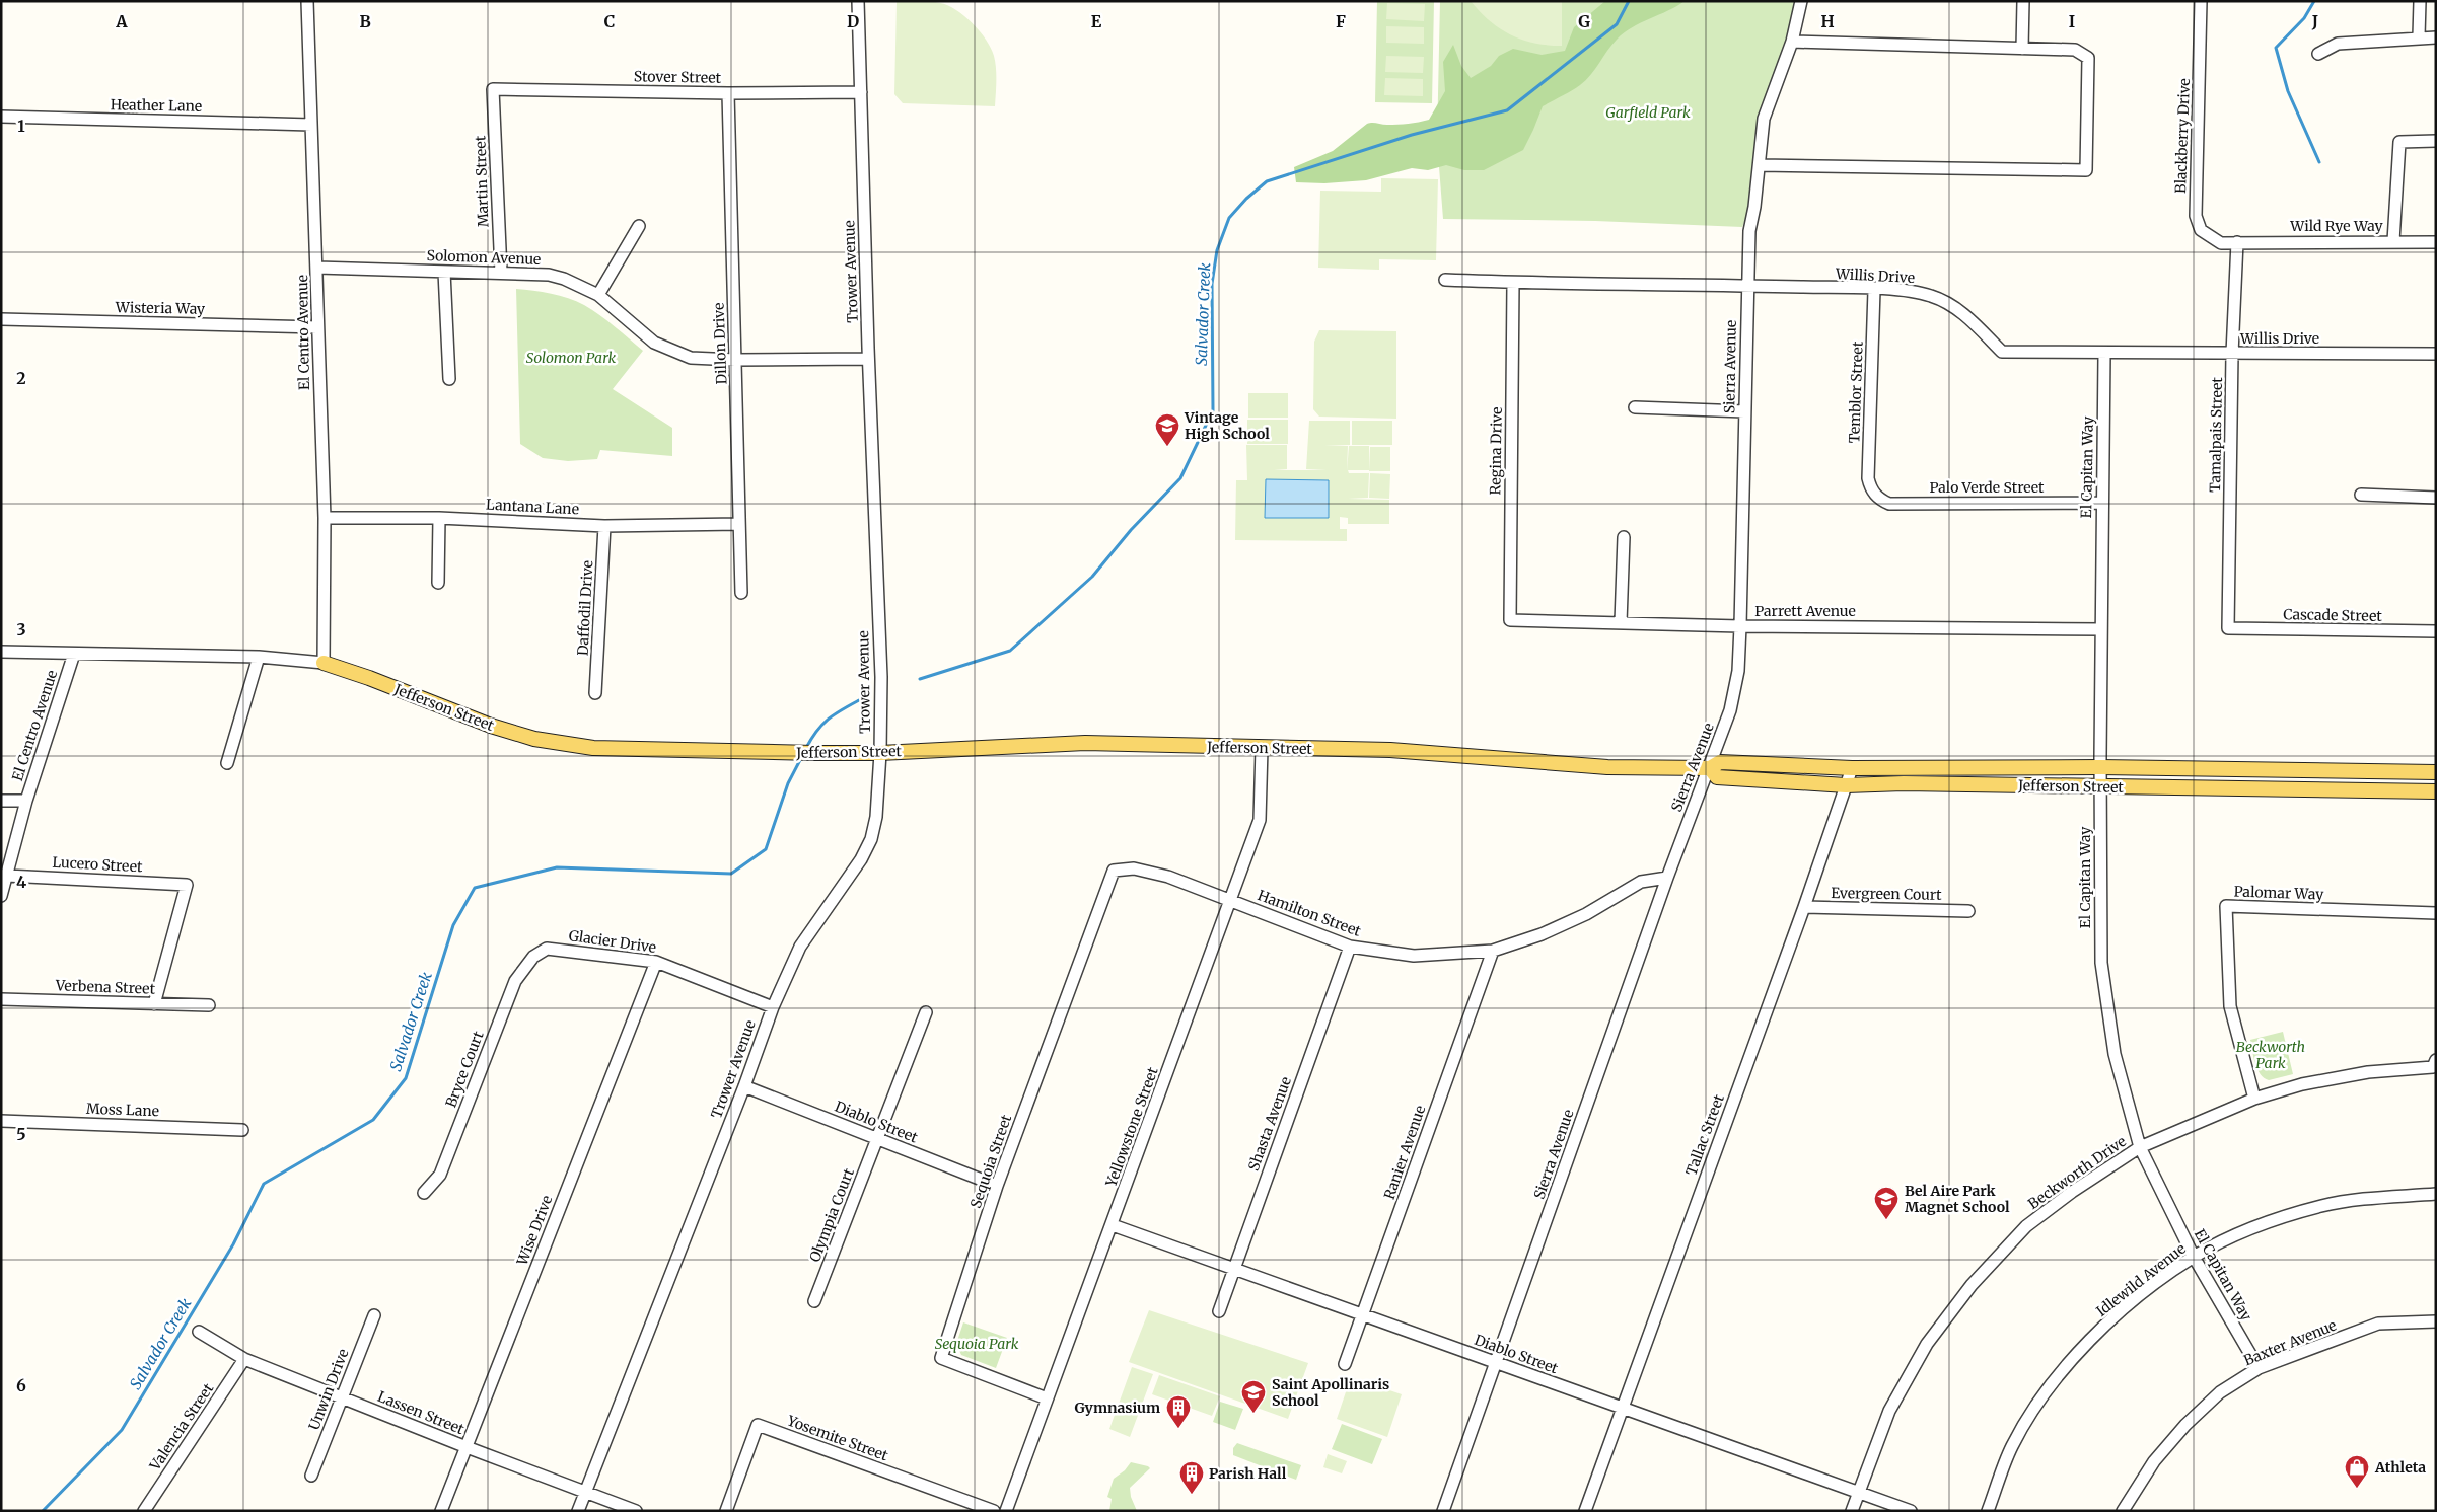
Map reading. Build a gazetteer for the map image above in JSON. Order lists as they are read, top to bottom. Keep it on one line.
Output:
{"streets":{"main road":["Jefferson Street"],"street":["Stover Street","Heather Lane","Blackberry Drive","Martin Street","Wild Rye Way","Solomon Avenue","Trower Avenue","Willis Drive","Wisteria Way","El Centro Avenue","Dillon Drive","Sierra Avenue","Temblor Street","Tamalpais Street","Regina Drive","El Capitan Way","Palo Verde Street","Lantana Lane","Daffodil Drive","Parrett Avenue","Cascade Street","Lucero Street","Palomar Way","Evergreen Court","Hamilton Street","Glacier Drive","Verbena Street","Bryce Court","Moss Lane","Diablo Street","Shasta Avenue","Yellowstone Street","Tallac Street","Ranier Avenue","Sequoia Street","Beckworth Drive","Olympia Court","Wise Drive","Idlewild Avenue","Baxter Avenue","Unwin Drive","Lassen Street","Valencia Street","Yosemite Street"]},"crossings":[["Stover Street","Martin Street"],["Stover Street","Trower Avenue"],["Stover Street","Dillon Drive"],["Heather Lane","El Centro Avenue"],["Blackberry Drive","Wild Rye Way"],["Blackberry Drive","Tamalpais Street"],["Martin Street","Solomon Avenue"],["Wild Rye Way","Tamalpais Street"],["Solomon Avenue","Trower Avenue"],["Solomon Avenue","El Centro Avenue"],["Solomon Avenue","Dillon Drive"],["Trower Avenue","Jefferson Street"],["Trower Avenue","Glacier Drive"],["Trower Avenue","Diablo Street"],["Trower Avenue","Lassen Street"],["Willis Drive","Sierra Avenue"],["Willis Drive","Temblor Street"],["Willis Drive","Tamalpais Street"],["Willis Drive","Regina Drive"],["Willis Drive","El Capitan Way"],["Wisteria Way","El Centro Avenue"],["El Centro Avenue","Lantana Lane"],["El Centro Avenue","Jefferson Street"],["El Centro Avenue","Lucero Street"],["Dillon Drive","Lantana Lane"],["Sierra Avenue","Parrett Avenue"],["Sierra Avenue","Jefferson Street"],["Sierra Avenue","Hamilton Street"],["Sierra Avenue","Diablo Street"],["Temblor Street","Palo Verde Street"],["Tamalpais Street","Cascade Street"],["Regina Drive","Parrett Avenue"],["El Capitan Way","Palo Verde Street"],["El Capitan Way","Parrett Avenue"],["El Capitan Way","Jefferson Street"],["El Capitan Way","Beckworth Drive"],["El Capitan Way","Idlewild Avenue"],["El Capitan Way","Baxter Avenue"],["Lantana Lane","Daffodil Drive"],["Jefferson Street","Yellowstone Street"],["Jefferson Street","Tallac Street"],["Lucero Street","Verbena Street"],["Palomar Way","Beckworth Drive"],["Evergreen Court","Tallac Street"],["Hamilton Street","Shasta Avenue"],["Hamilton Street","Yellowstone Street"],["Hamilton Street","Ranier Avenue"],["Hamilton Street","Sequoia Street"],["Glacier Drive","Bryce Court"],["Glacier Drive","Wise Drive"],["Diablo Street","Shasta Avenue"],["Diablo Street","Yellowstone Street"],["Diablo Street","Tallac Street"],["Diablo Street","Ranier Avenue"],["Diablo Street","Sequoia Street"],["Diablo Street","Beckworth Drive"],["Diablo Street","Olympia Court"],["Yellowstone Street","Sequoia Street"],["Wise Drive","Lassen Street"],["Unwin Drive","Lassen Street"],["Lassen Street","Valencia Street"]],"water":["Salvador Creek"],"parks":["Garfield Park","Solomon Park","Beckworth Park","Sequoia Park"],"places":{"school or university":["Vintage High School","Bel Aire Park Magnet School","Saint Apollinaris School"],"building":["Gymnasium","Parish Hall"],"shop":["Athleta"]},"grid":{"columns":["A","B","C","D","E","F","G","H","I","J"],"rows":["1","2","3","4","5","6"]}}
